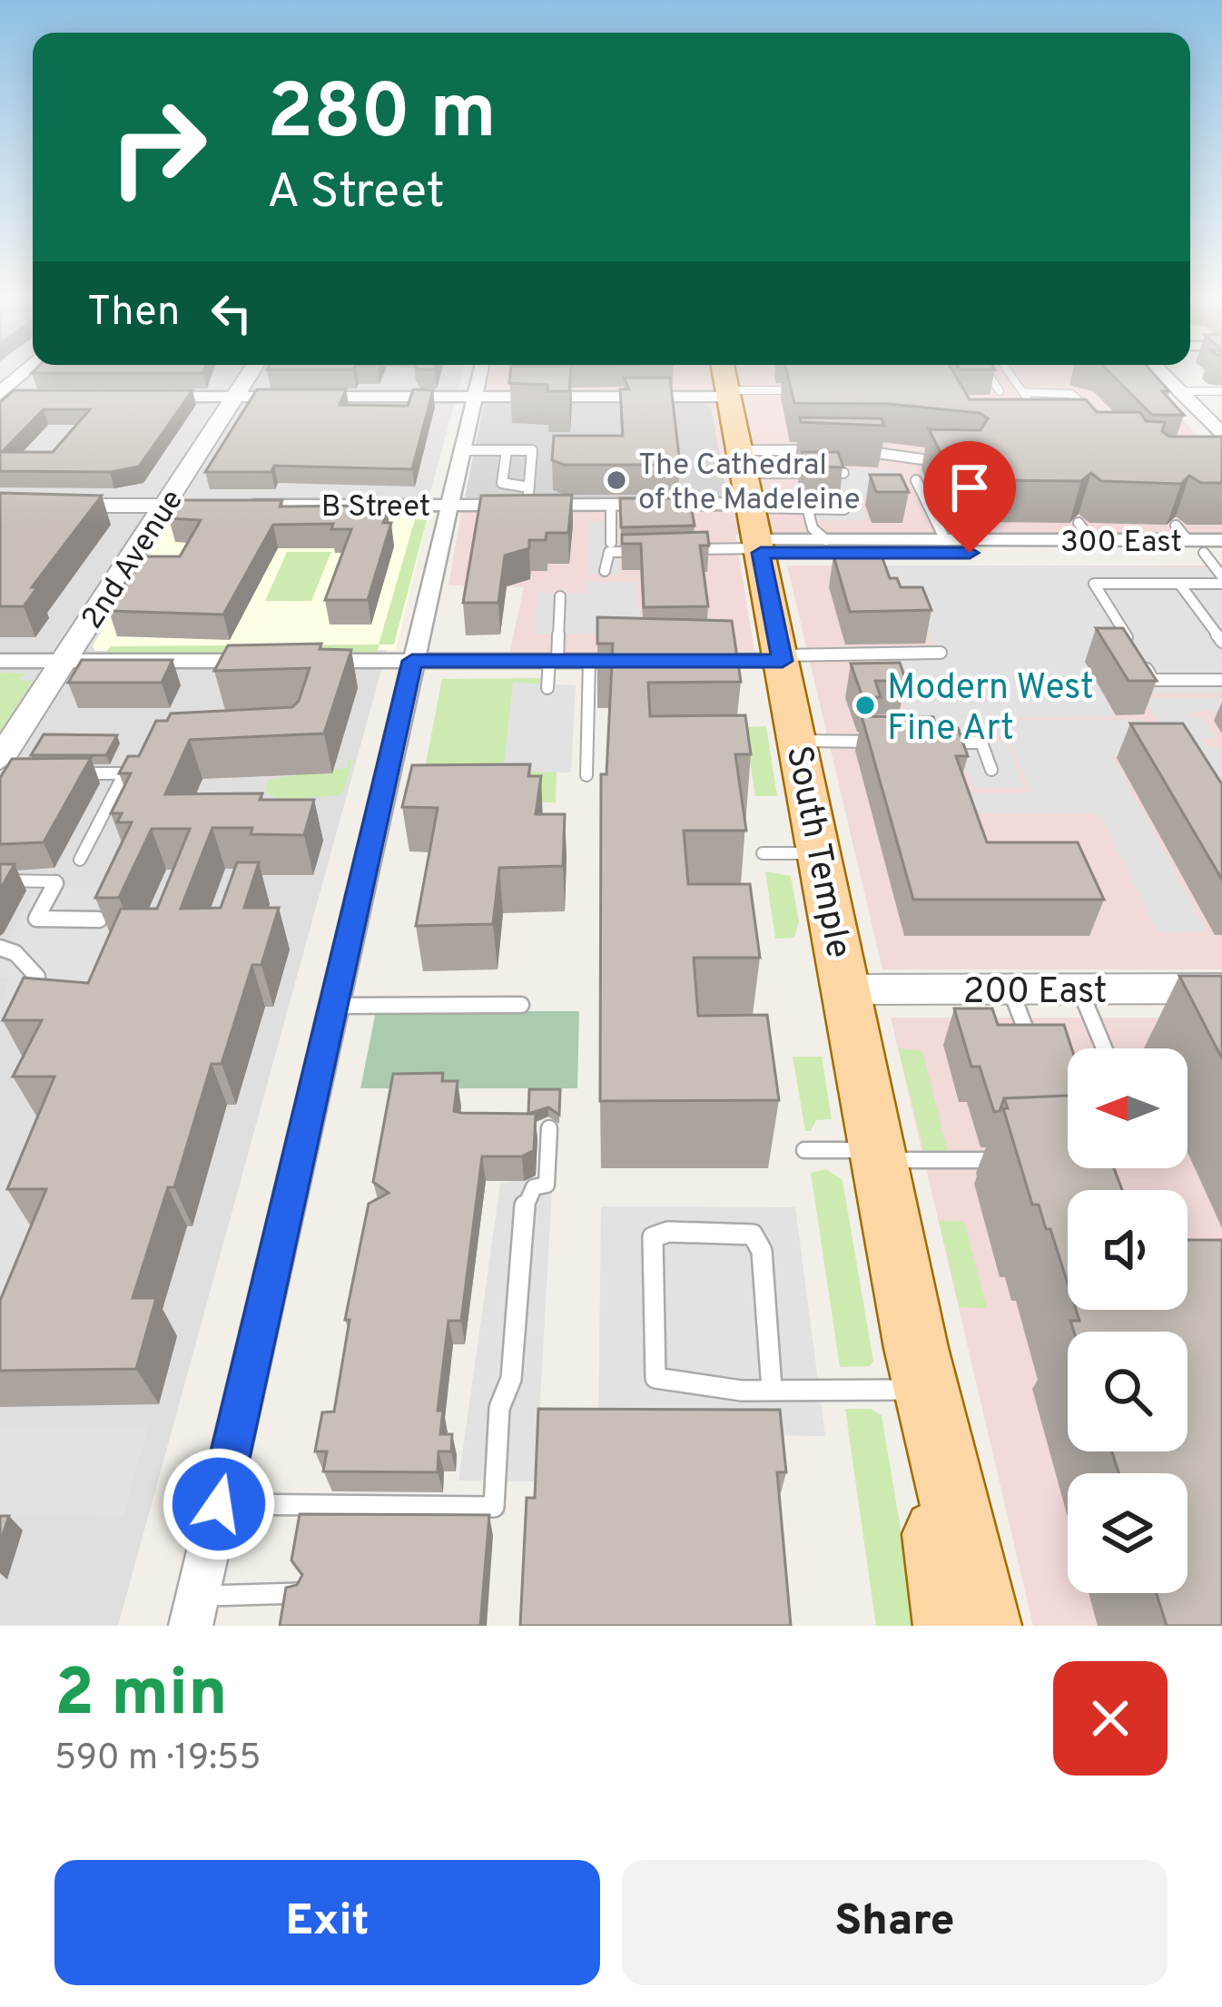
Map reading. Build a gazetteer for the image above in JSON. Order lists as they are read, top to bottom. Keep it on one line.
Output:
{"streets":{"main road":["South Temple"],"street":["B Street","300 East","2nd Avenue","200 East"]},"crossings":[["B Street","South Temple"],["300 East","South Temple"],["South Temple","200 East"]],"places":["The Cathedral of the Madeleine","Modern West Fine Art"],"north":"left","page":{"turn":["280 m","A Street"],"then":"Then","heading":["2 min","590 m · 19:55"],"buttons":["Exit","Share"]}}
